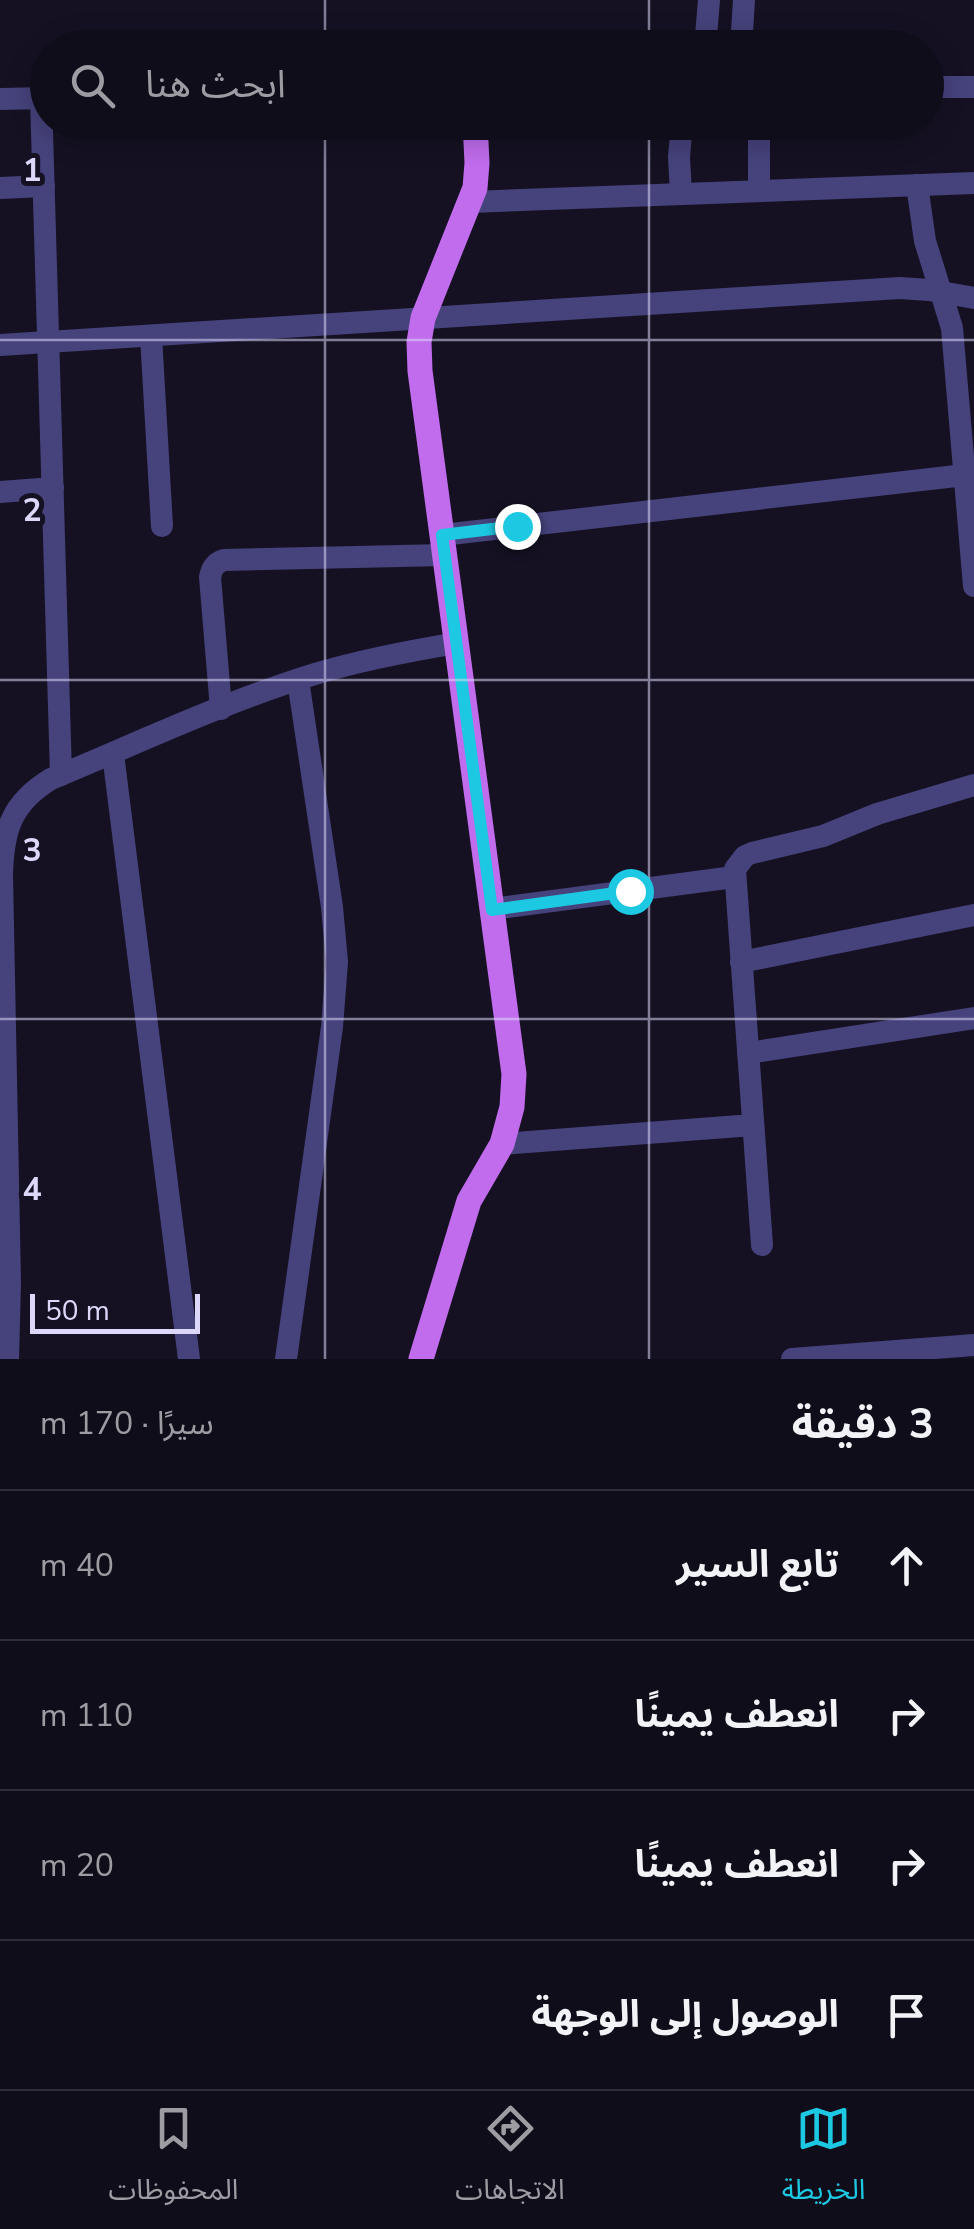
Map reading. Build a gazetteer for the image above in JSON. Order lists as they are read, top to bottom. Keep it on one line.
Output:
{"scale_bar":"50 m","page":{"search":"ابحث هنا","scale":"50 m","heading":["3 دقيقة","سيرًا · 170 m"],"list":[["تابع السير","40 m"],["انعطف يمينًا","110 m"],["انعطف يمينًا","20 m"],"الوصول إلى الوجهة"],"nav":["الخريطة","الاتجاهات","المحفوظات"]},"grid":{"rows":["1","2","3","4"]}}
